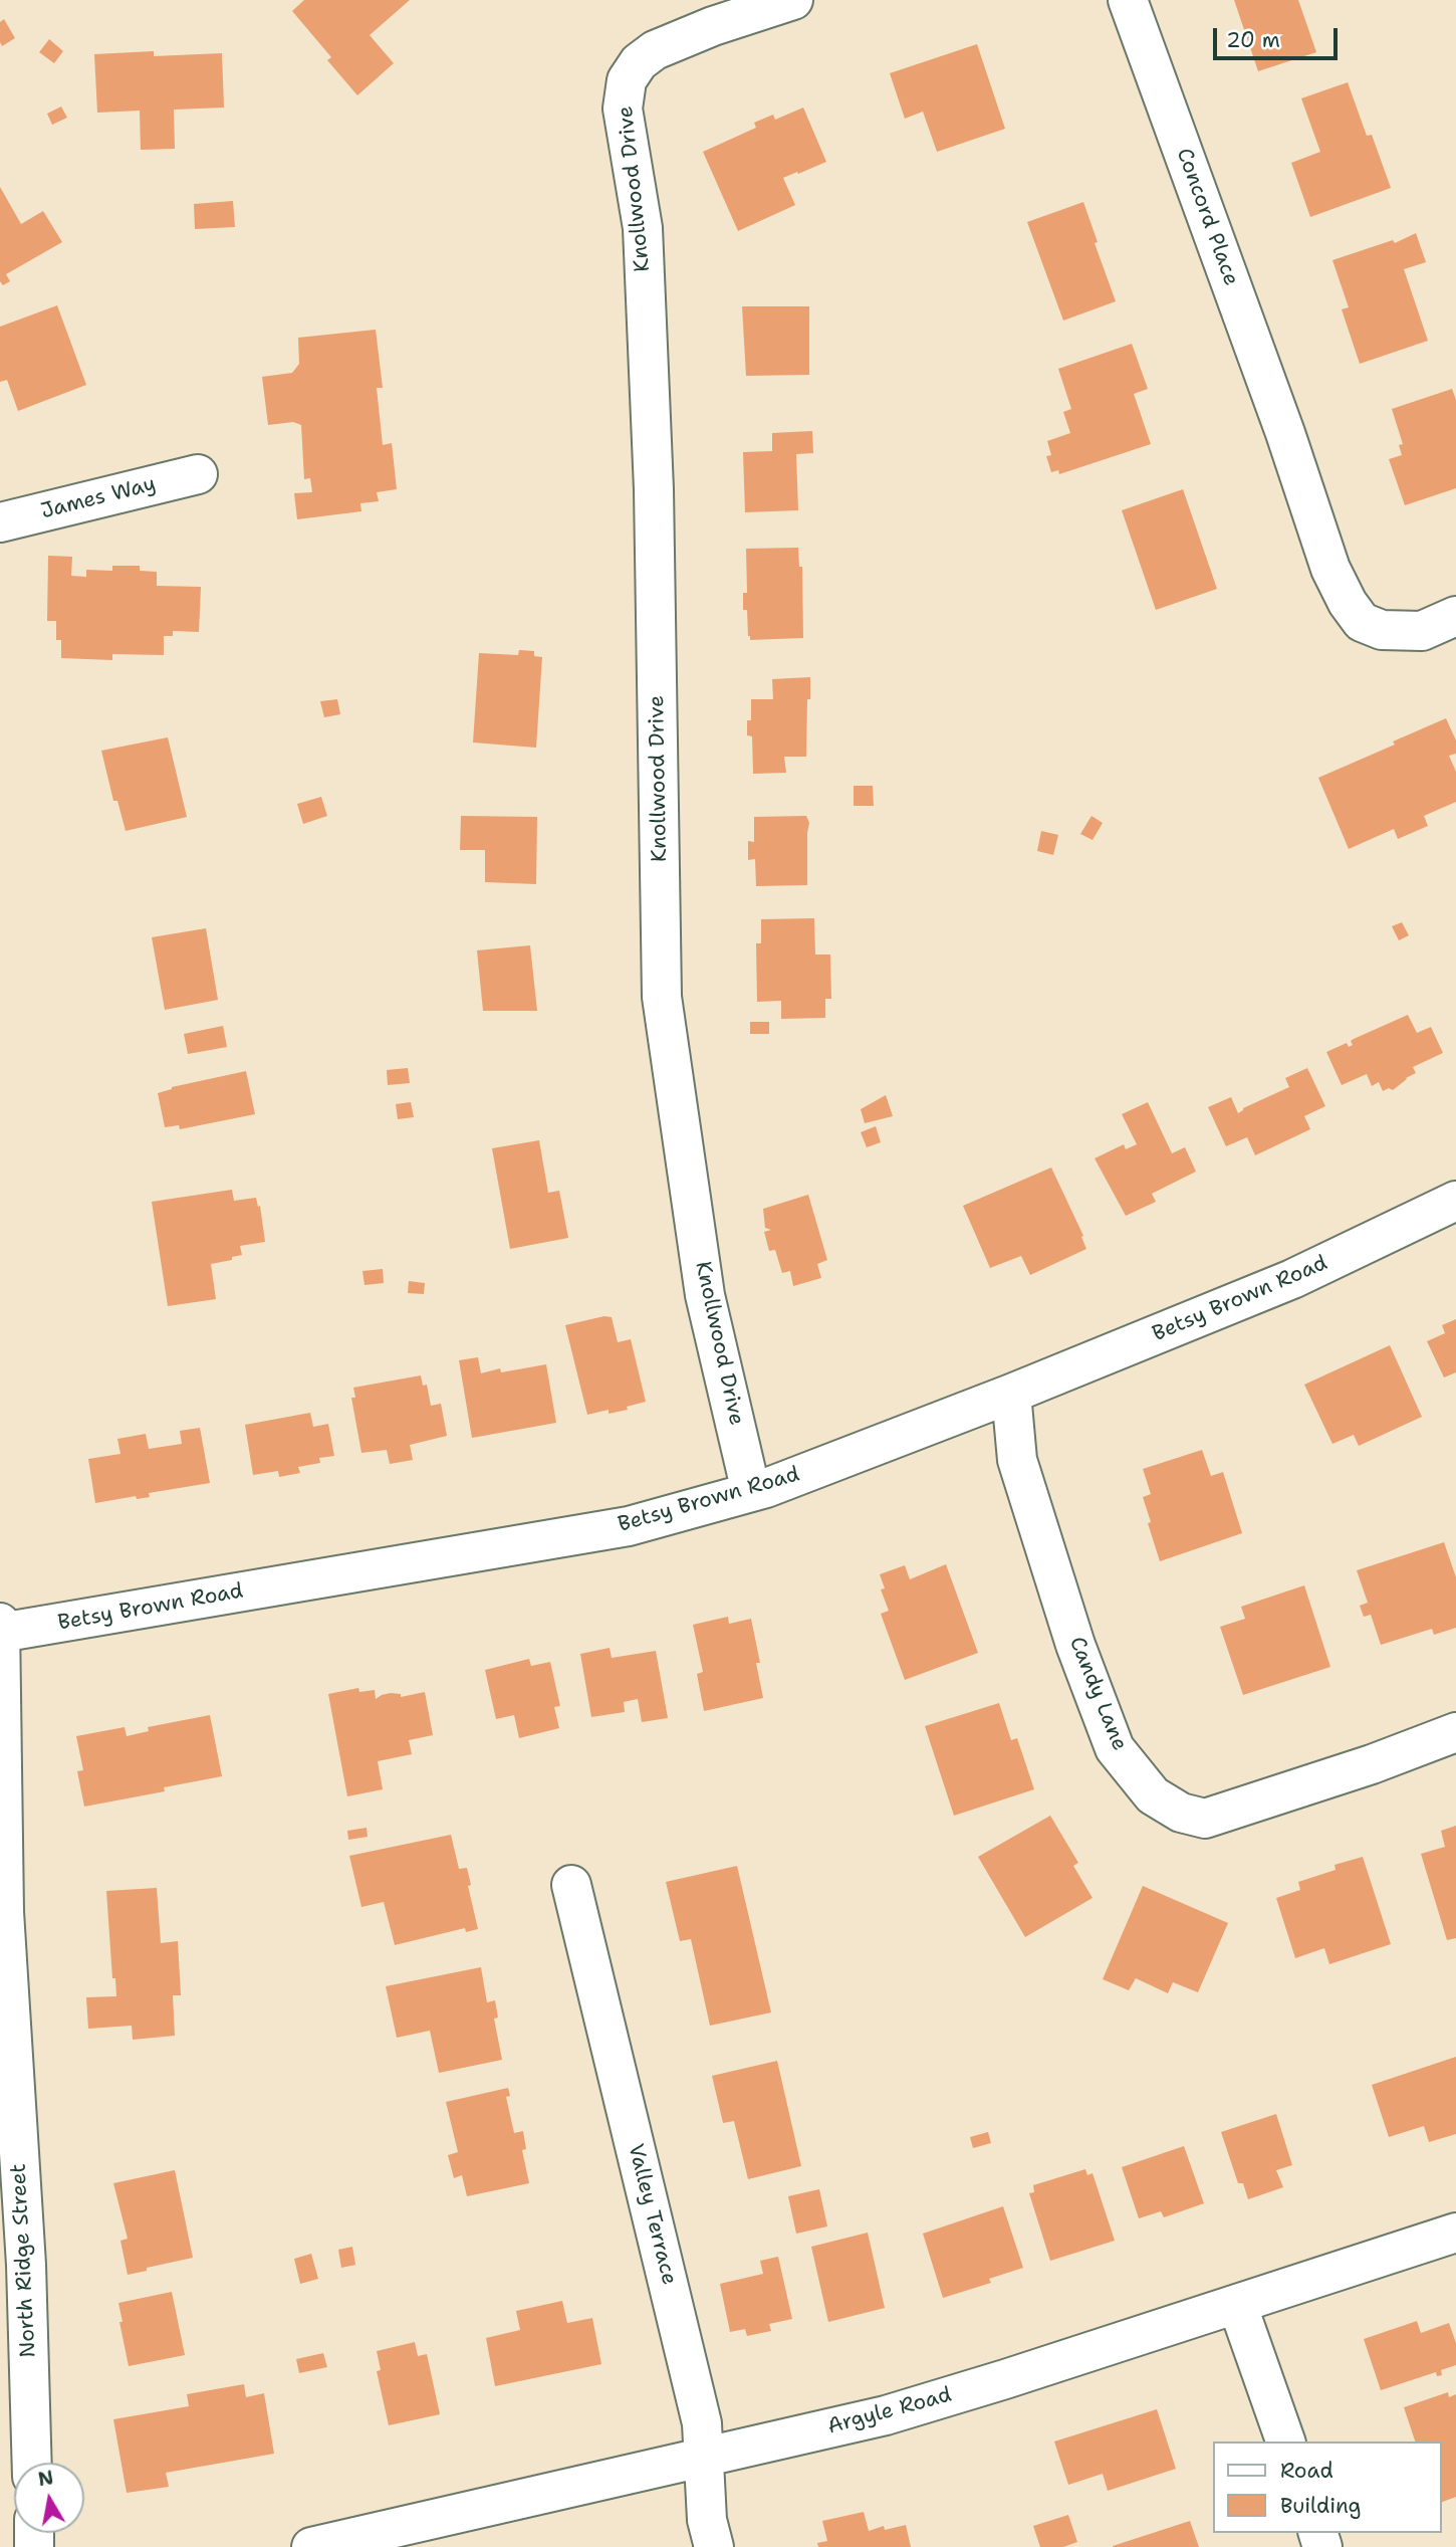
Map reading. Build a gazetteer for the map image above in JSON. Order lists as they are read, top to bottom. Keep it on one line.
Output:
{"streets":{"street":["Knollwood Drive","Concord Place","James Way","Betsy Brown Road","Candy Lane","Valley Terrace","North Ridge Street","Argyle Road"]},"crossings":[["Knollwood Drive","Betsy Brown Road"],["Betsy Brown Road","Candy Lane"],["Betsy Brown Road","North Ridge Street"],["Valley Terrace","Argyle Road"]],"legend":["Road","Building"],"scale_bar":"20 m","north":"top"}
